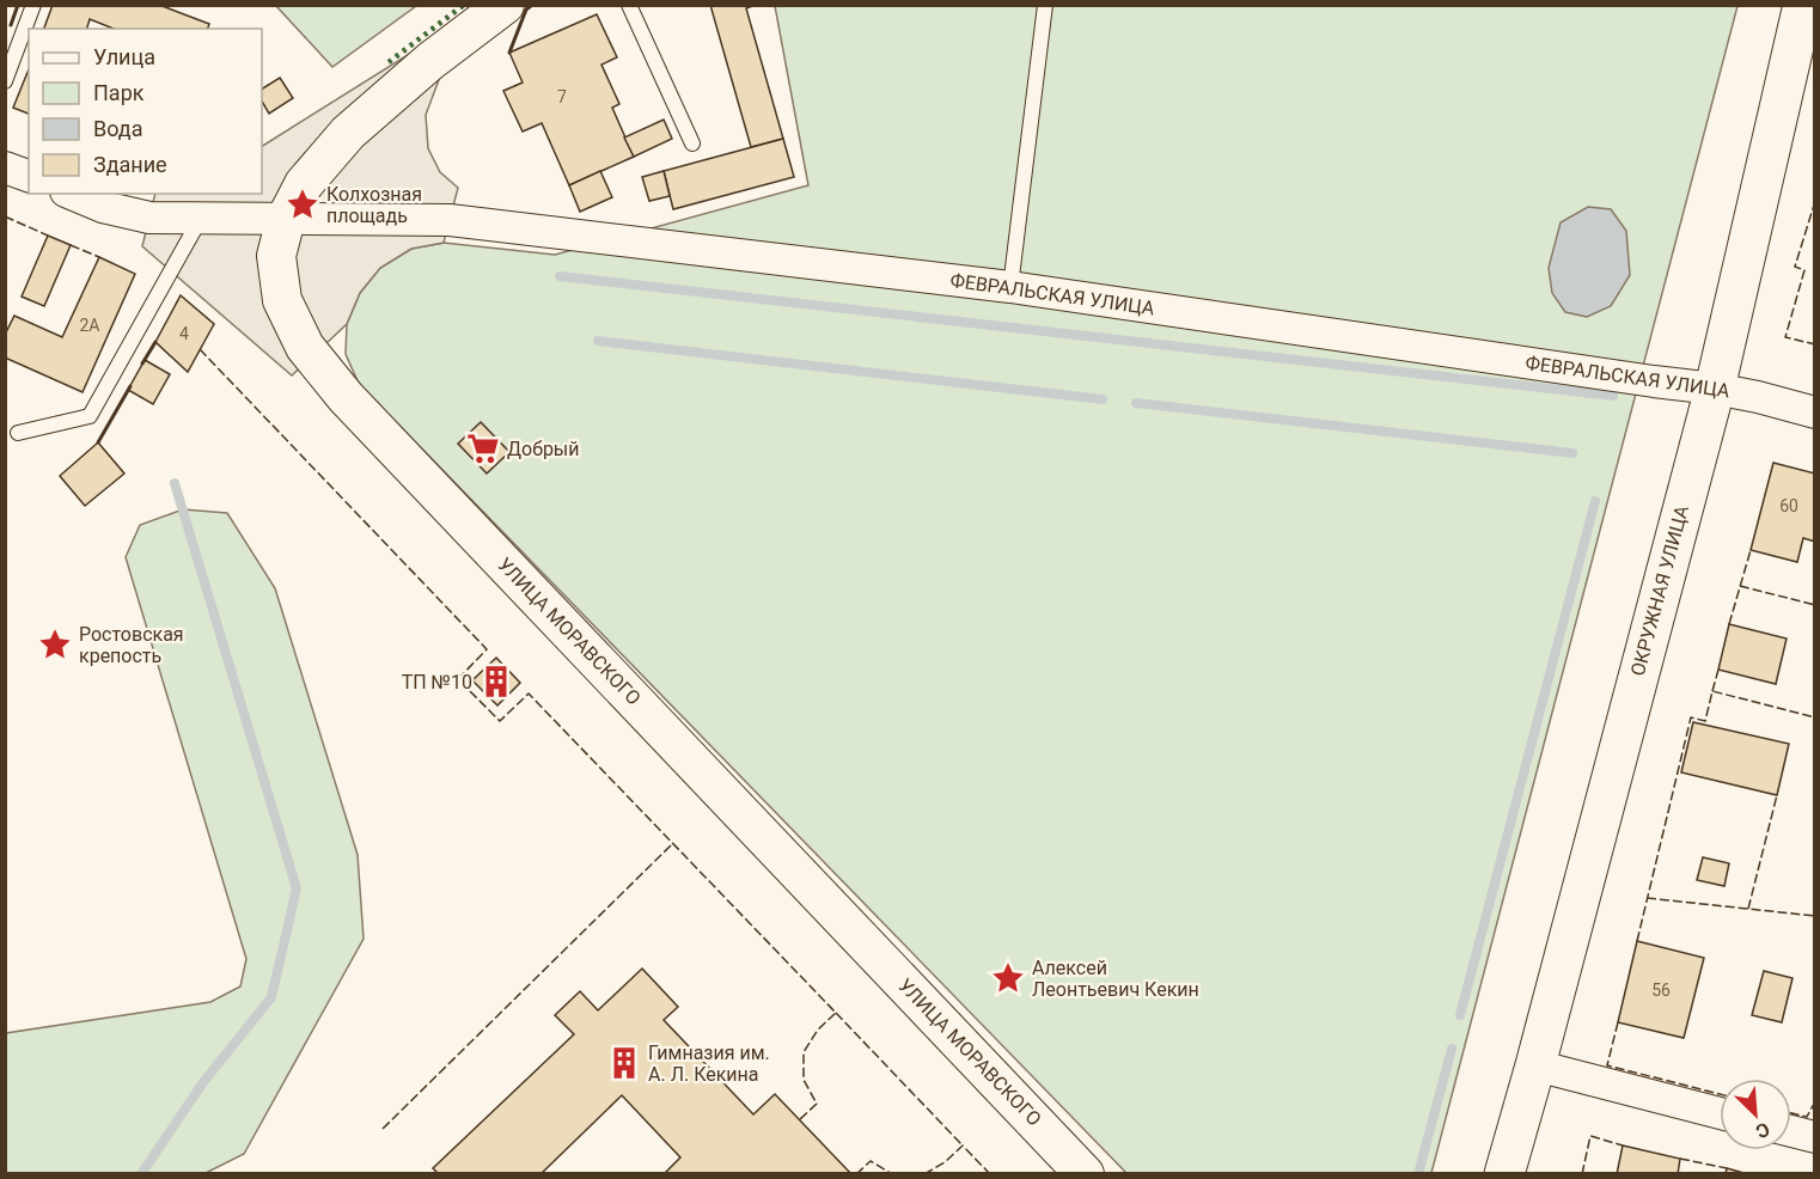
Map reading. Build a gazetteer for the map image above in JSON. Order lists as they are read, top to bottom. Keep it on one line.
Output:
{"streets":{"main road":["ОКРУЖНАЯ УЛИЦА"],"street":["ФЕВРАЛЬСКАЯ УЛИЦА","УЛИЦА МОРАВСКОГО"]},"crossings":[["ФЕВРАЛЬСКАЯ УЛИЦА","ОКРУЖНАЯ УЛИЦА"],["ФЕВРАЛЬСКАЯ УЛИЦА","УЛИЦА МОРАВСКОГО"]],"places":{"place":["Колхозная площадь","Ростовская крепость","Алексей Леонтьевич Кекин"],"supermarket":["Добрый"],"building":["ТП №10","Гимназия им. А. Л. Кекина"]},"house_numbers":["7","2А","4","60","56"],"legend":["Улица","Парк","Вода","Здание"],"north":"bottom right"}
